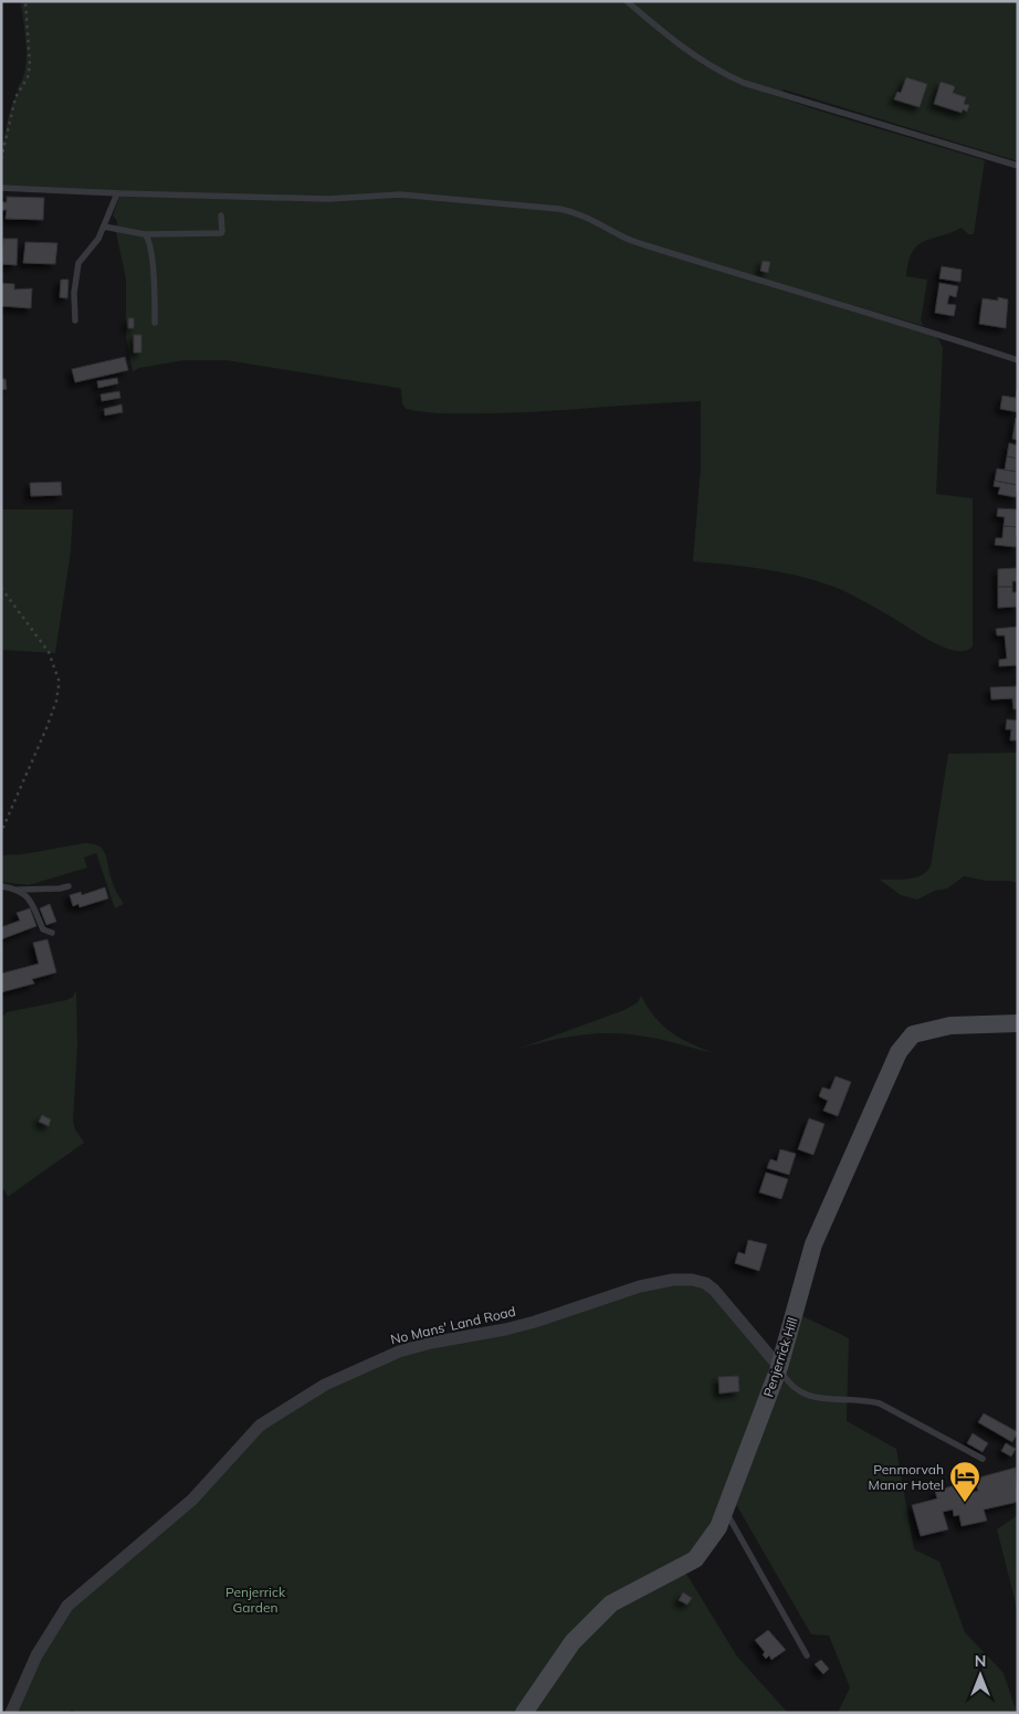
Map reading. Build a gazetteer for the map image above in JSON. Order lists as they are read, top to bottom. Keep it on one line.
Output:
{"streets":{"street":["No Mans' Land Road","Penjerrick Hill"]},"crossings":[["No Mans' Land Road","Penjerrick Hill"]],"parks":["Penjerrick Garden"],"places":{"hotel":["Penmorvah Manor Hotel"]},"north":"top"}
